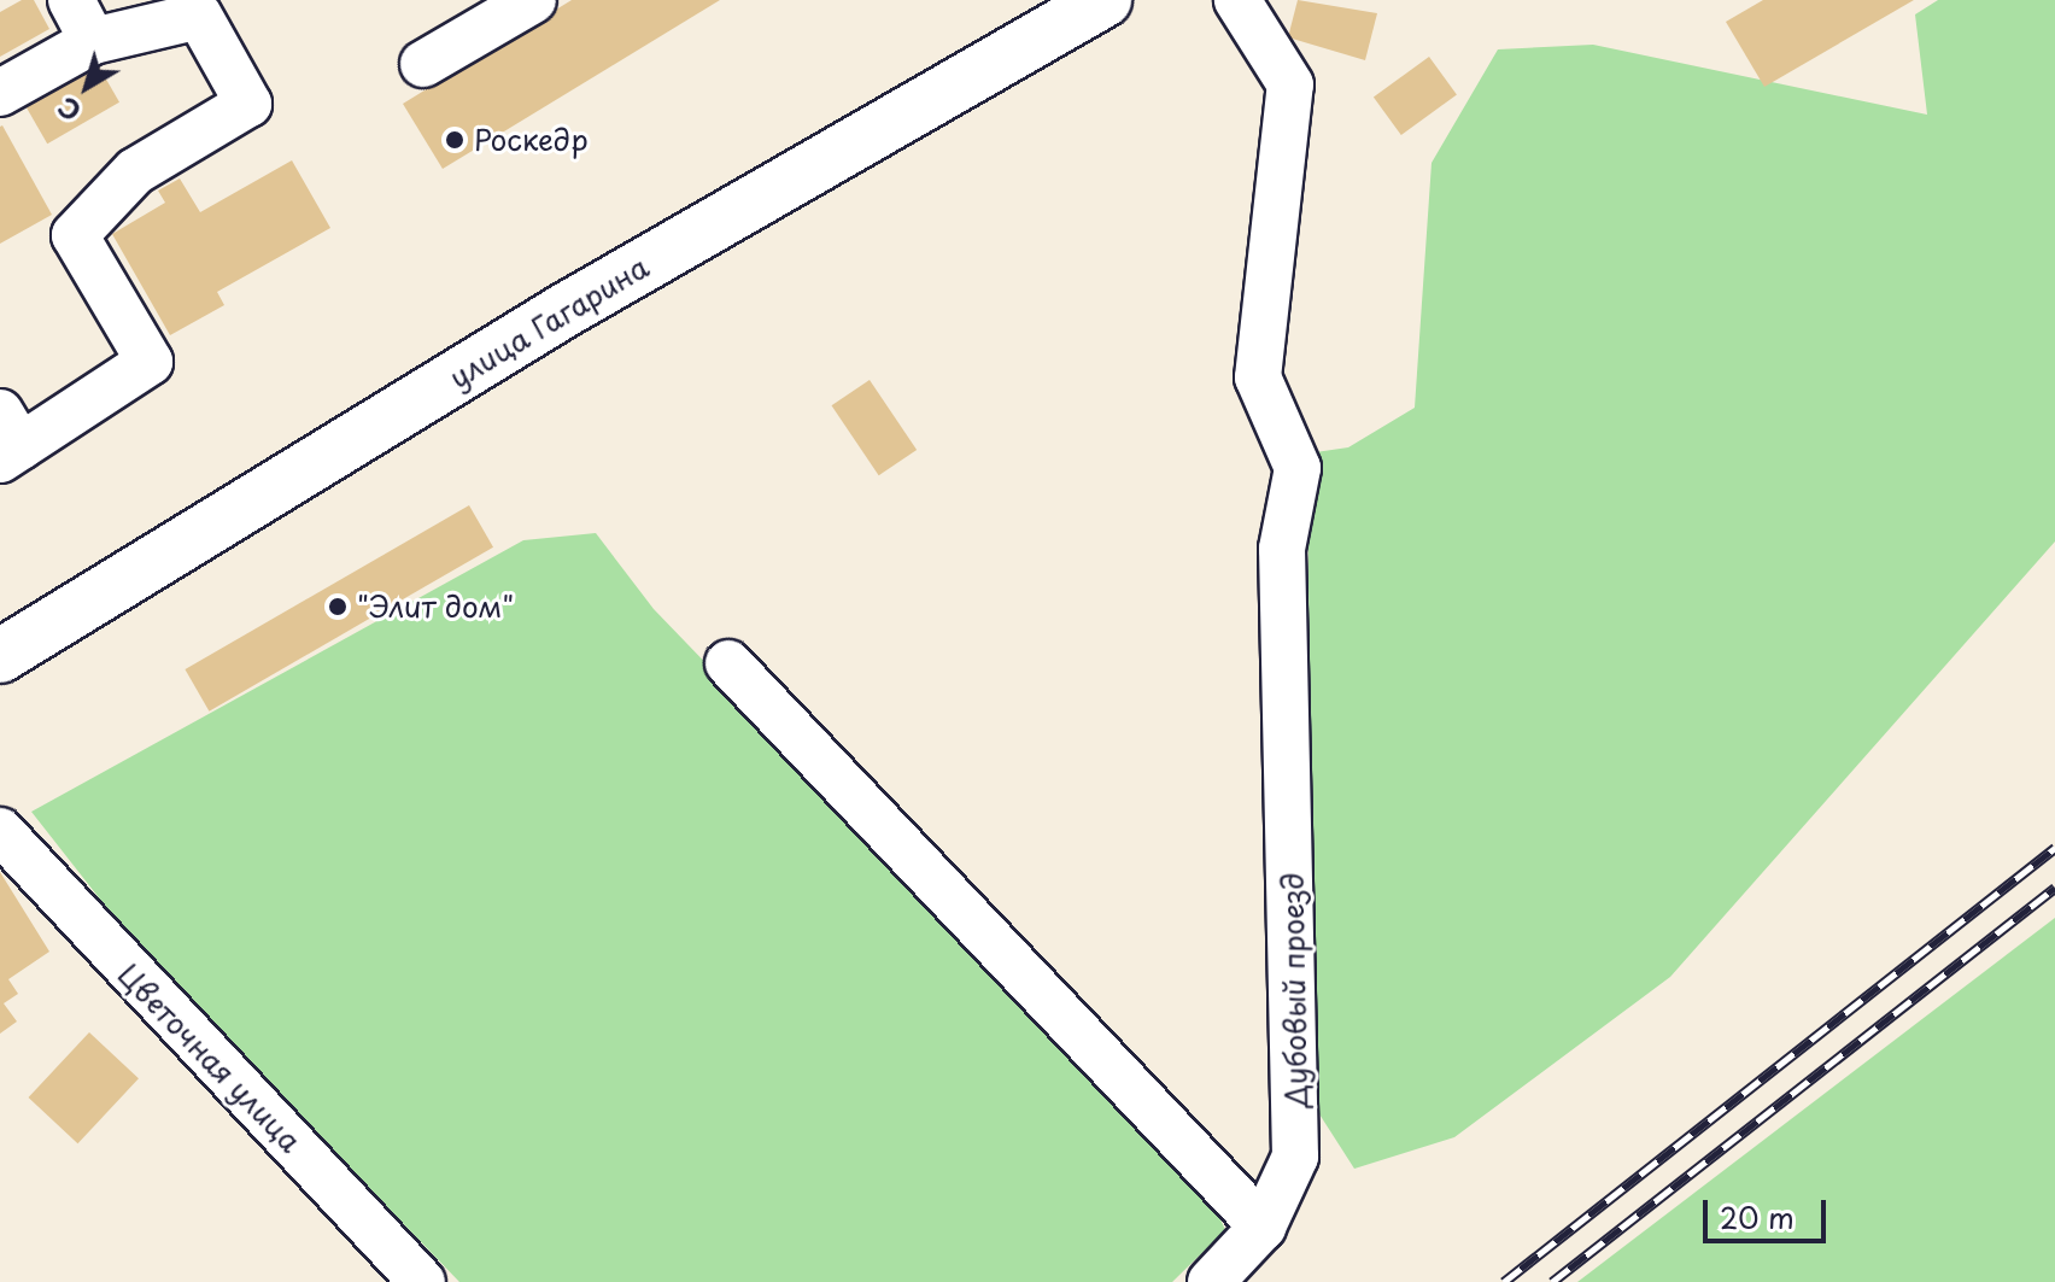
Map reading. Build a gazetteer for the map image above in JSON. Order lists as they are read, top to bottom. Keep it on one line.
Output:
{"streets":{"main road":["улица Гагарина"],"street":["Дубовый проезд","Цветочная улица"]},"places":["Роскедр","\"Элит дом\""],"scale_bar":"20 m","north":"bottom left"}
